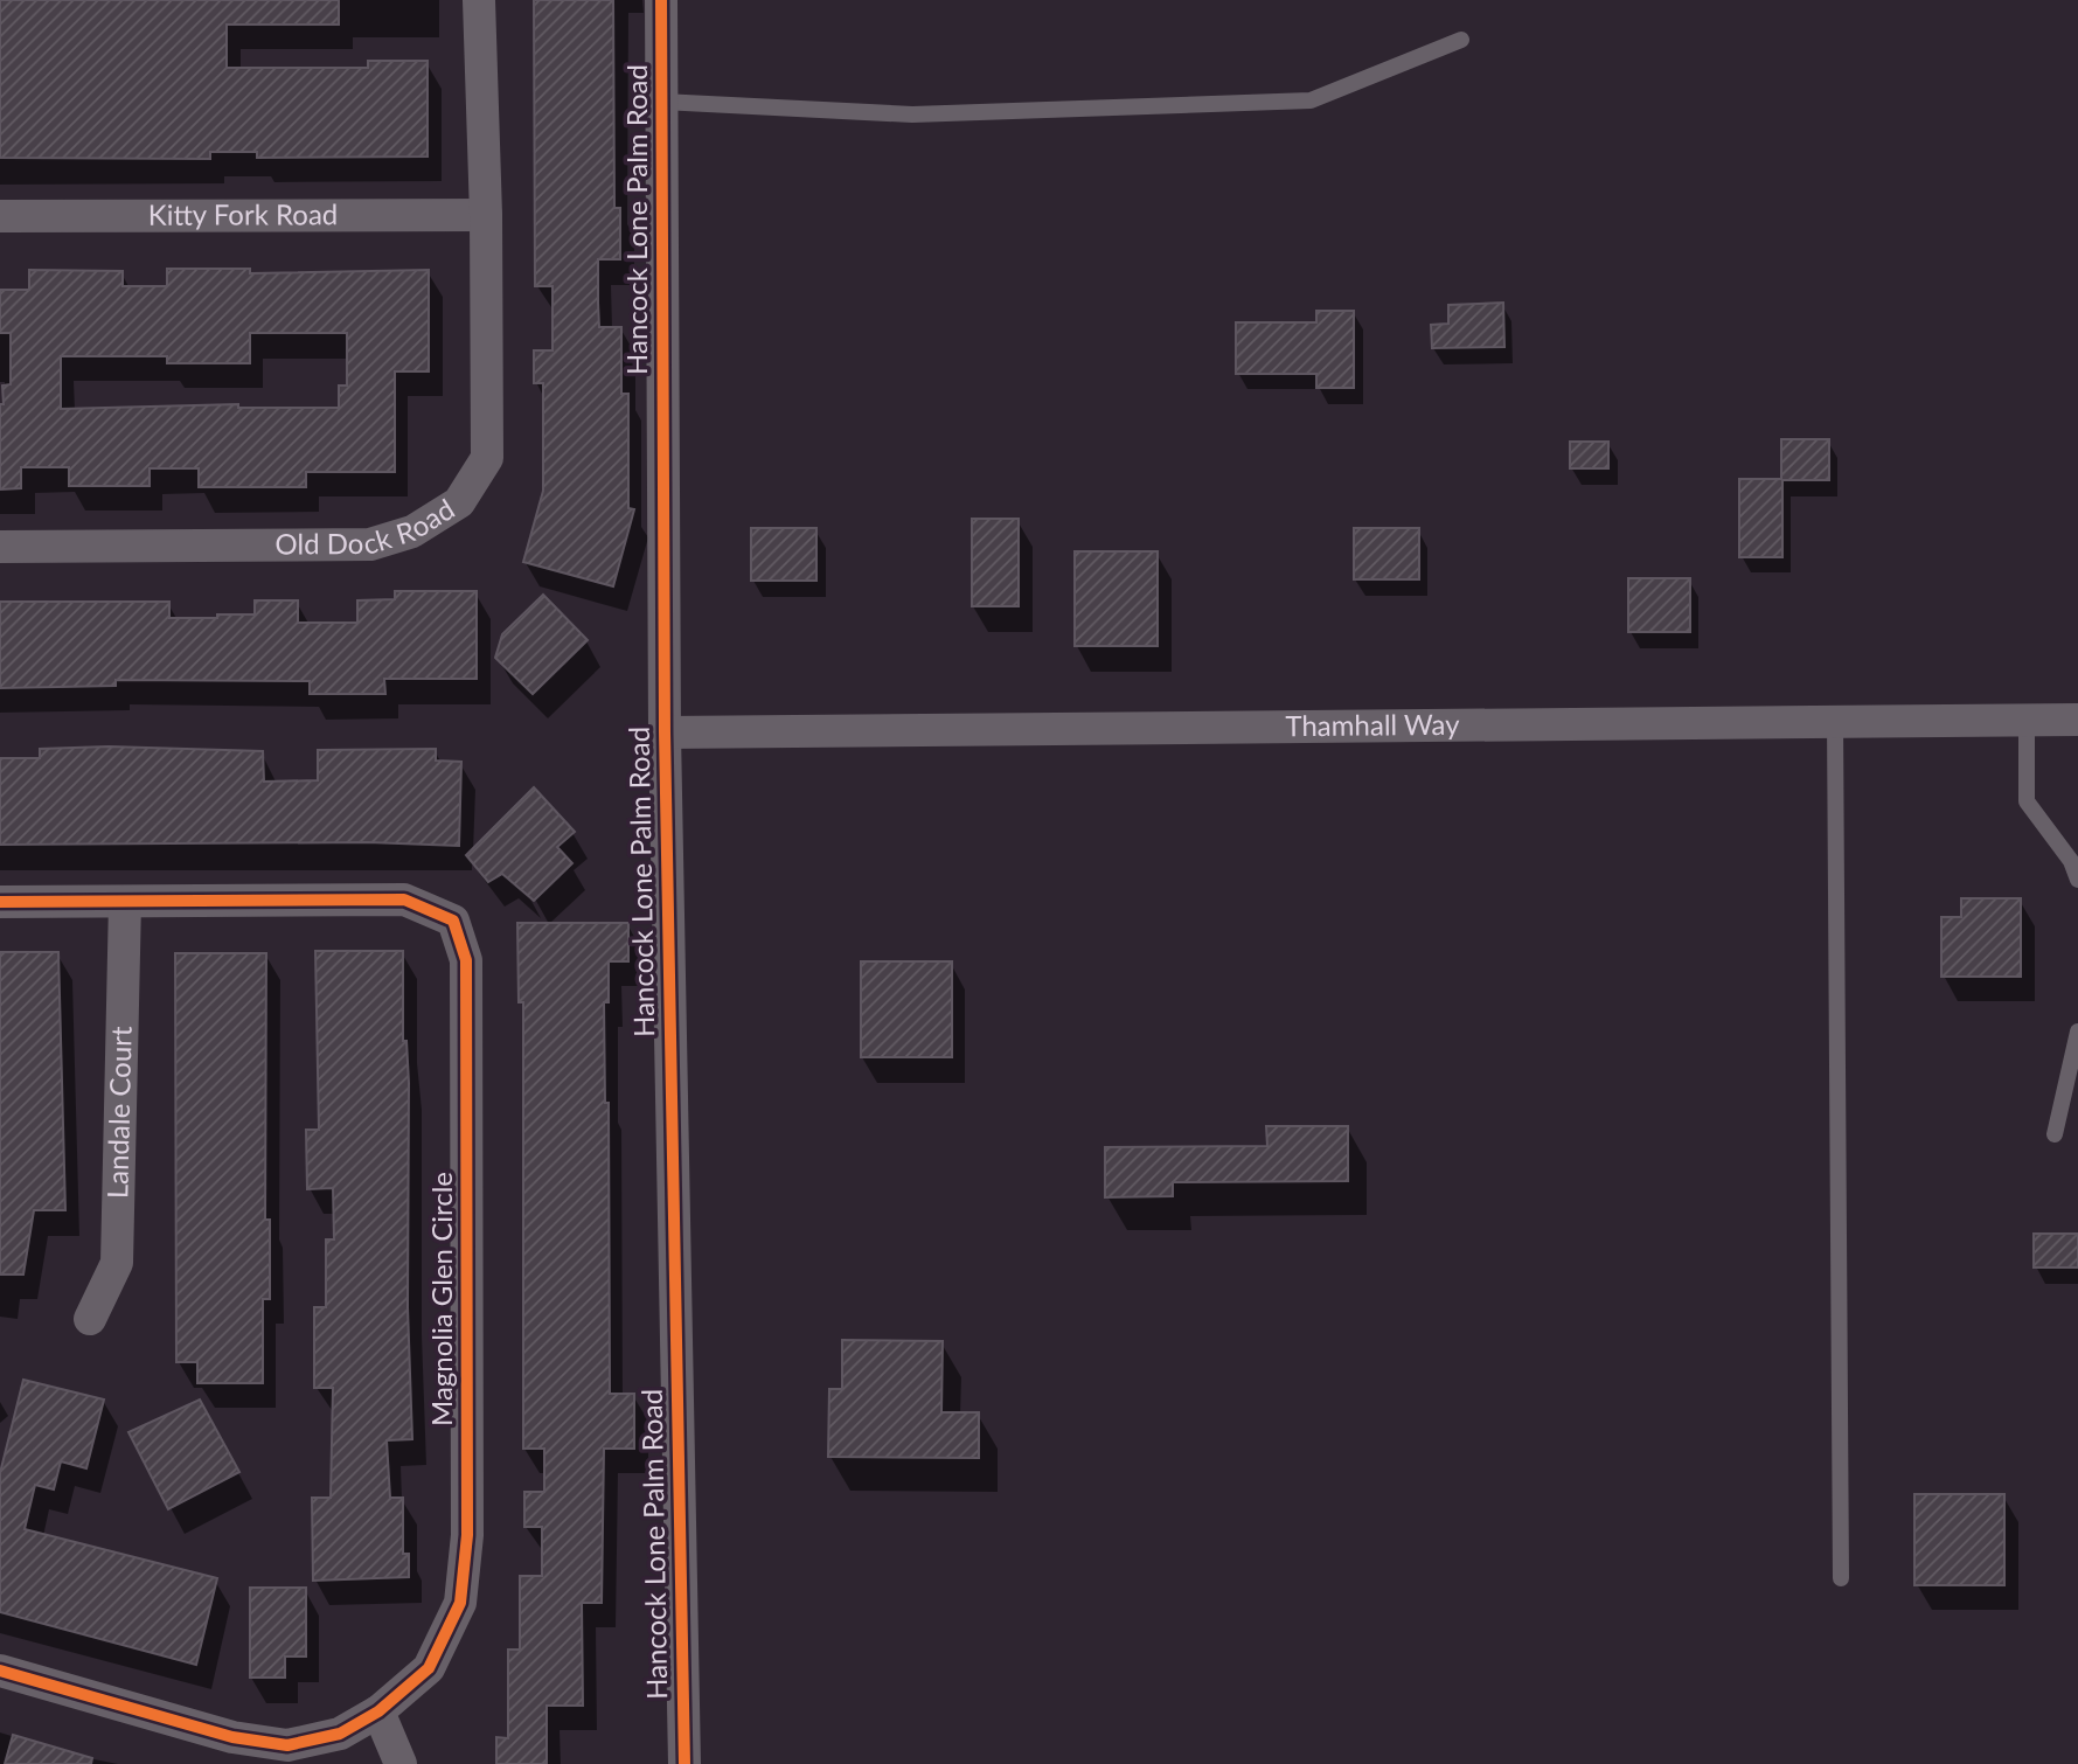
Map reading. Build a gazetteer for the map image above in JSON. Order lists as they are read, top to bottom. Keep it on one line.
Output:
{"streets":{"street":["Kitty Fork Road","Hancock Lone Palm Road","Old Dock Road","Thamhall Way","Landale Court","Magnolia Glen Circle"]},"crossings":[["Kitty Fork Road","Old Dock Road"],["Hancock Lone Palm Road","Thamhall Way"],["Landale Court","Magnolia Glen Circle"]]}
